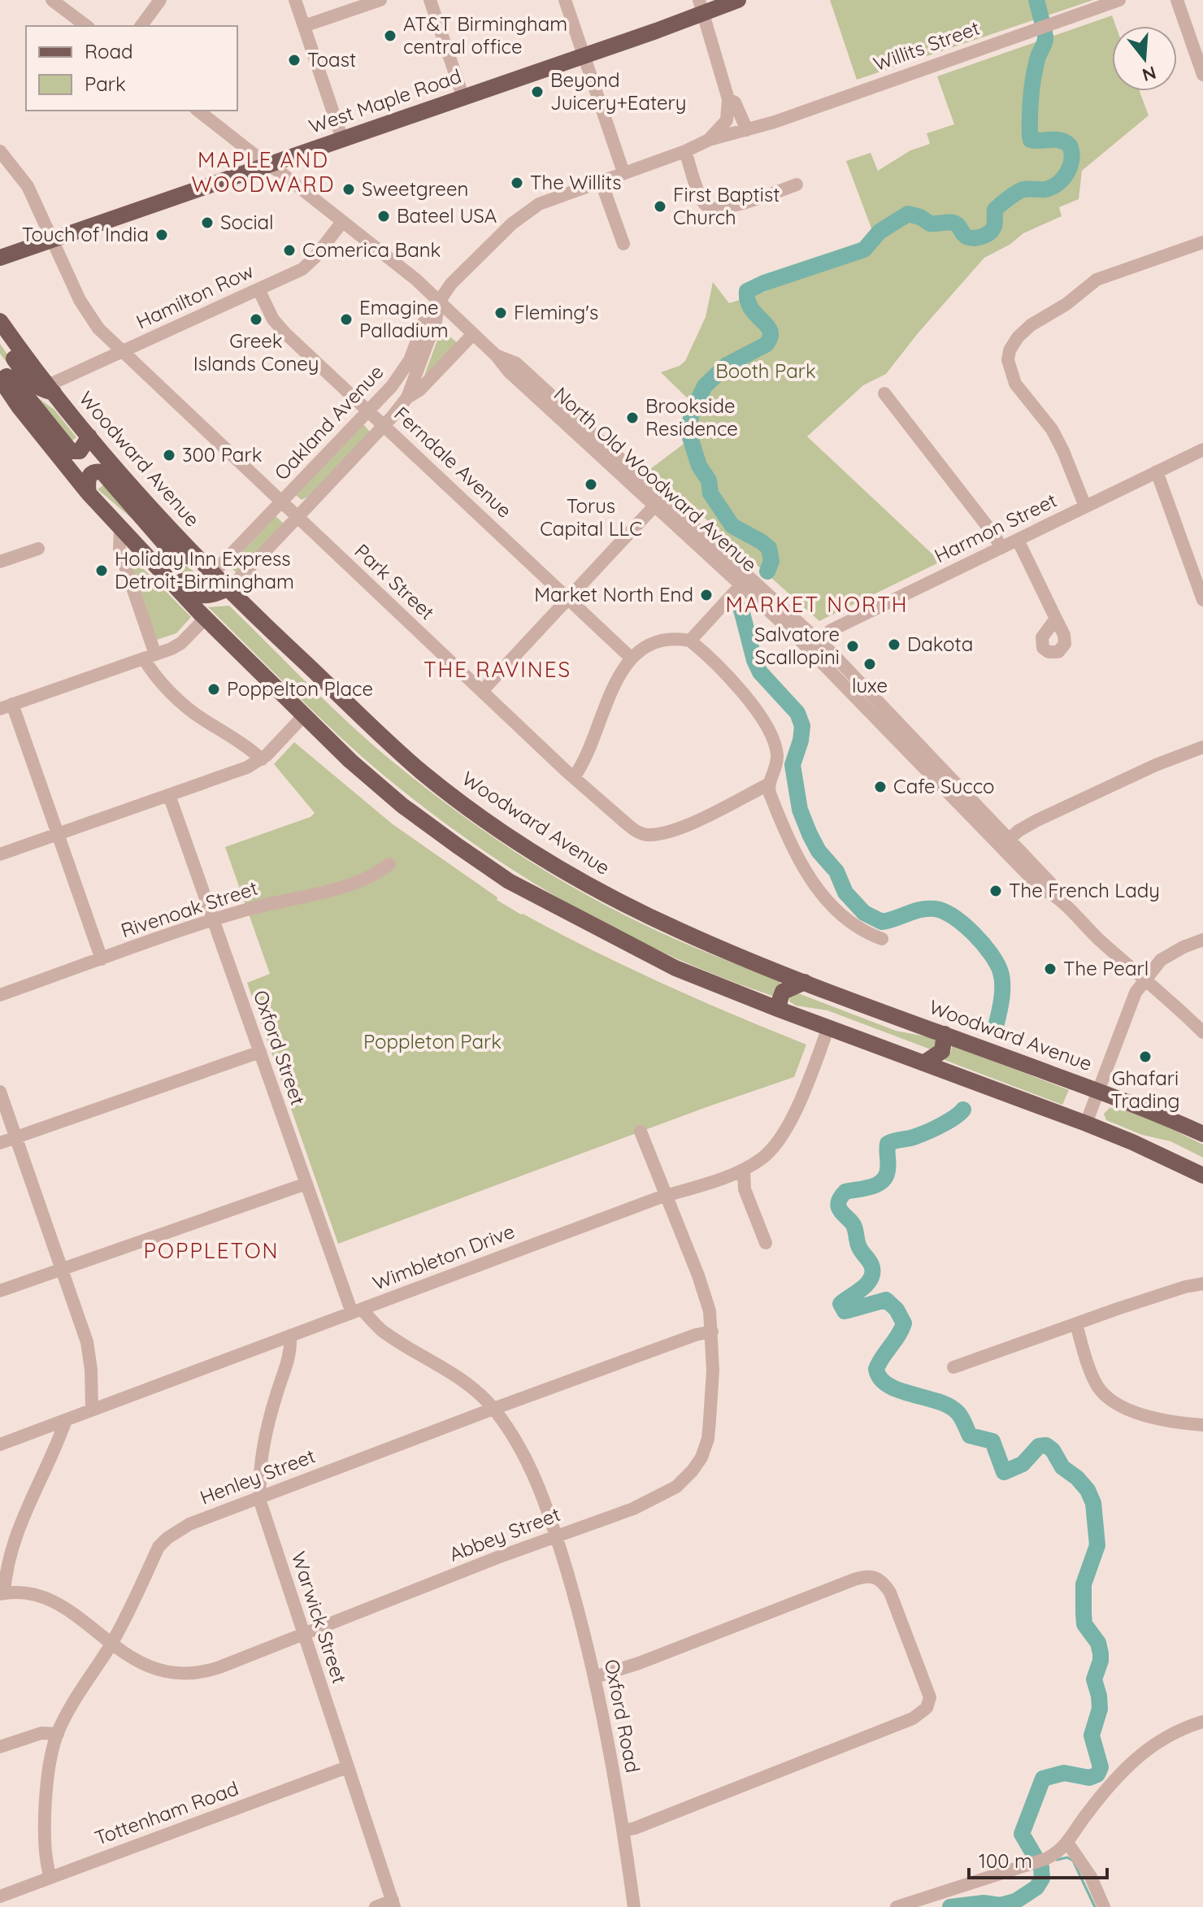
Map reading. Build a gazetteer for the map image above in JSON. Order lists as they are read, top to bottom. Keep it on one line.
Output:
{"streets":{"main road":["West Maple Road","Woodward Avenue"],"street":["Willits Street","Hamilton Row","Oakland Avenue","Ferndale Avenue","North Old Woodward Avenue","Harmon Street","Park Street","Rivenoak Street","Oxford Street","Wimbleton Drive","Henley Street","Abbey Street","Warwick Street","Oxford Road","Tottenham Road"]},"crossings":[["Willits Street","Oakland Avenue"],["Willits Street","North Old Woodward Avenue"],["West Maple Road","North Old Woodward Avenue"],["West Maple Road","Park Street"],["Hamilton Row","Woodward Avenue"],["Hamilton Row","Ferndale Avenue"],["Hamilton Row","North Old Woodward Avenue"],["Hamilton Row","Park Street"],["Oakland Avenue","Woodward Avenue"],["Oakland Avenue","Ferndale Avenue"],["Oakland Avenue","North Old Woodward Avenue"],["Oakland Avenue","Park Street"],["Ferndale Avenue","Park Street"],["North Old Woodward Avenue","Harmon Street"],["Rivenoak Street","Oxford Street"],["Oxford Street","Wimbleton Drive"],["Oxford Street","Henley Street"],["Oxford Street","Abbey Street"],["Oxford Street","Oxford Road"],["Wimbleton Drive","Abbey Street"],["Wimbleton Drive","Warwick Street"],["Henley Street","Abbey Street"],["Henley Street","Warwick Street"],["Henley Street","Tottenham Road"],["Abbey Street","Warwick Street"],["Abbey Street","Oxford Road"],["Warwick Street","Tottenham Road"]],"districts":["MAPLE AND WOODWARD","MARKET NORTH","THE RAVINES","POPPLETON"],"parks":["Booth Park","Poppleton Park"],"places":["AT&T Birmingham central office","Toast","Beyond Juicery+Eatery","The Willits","Sweetgreen","First Baptist Church","Bateel USA","Social","Touch of India","Comerica Bank","Fleming's","Greek Islands Coney","Emagine Palladium","Brookside Residence","300 Park","Torus Capital LLC","Holiday Inn Express Detroit-Birmingham","Market North End","Dakota","Salvatore Scallopini","luxe","Poppelton Place","Cafe Succo","The French Lady","The Pearl","Ghafari Trading"],"legend":["Road","Park"],"scale_bar":"100 m","north":"bottom"}
